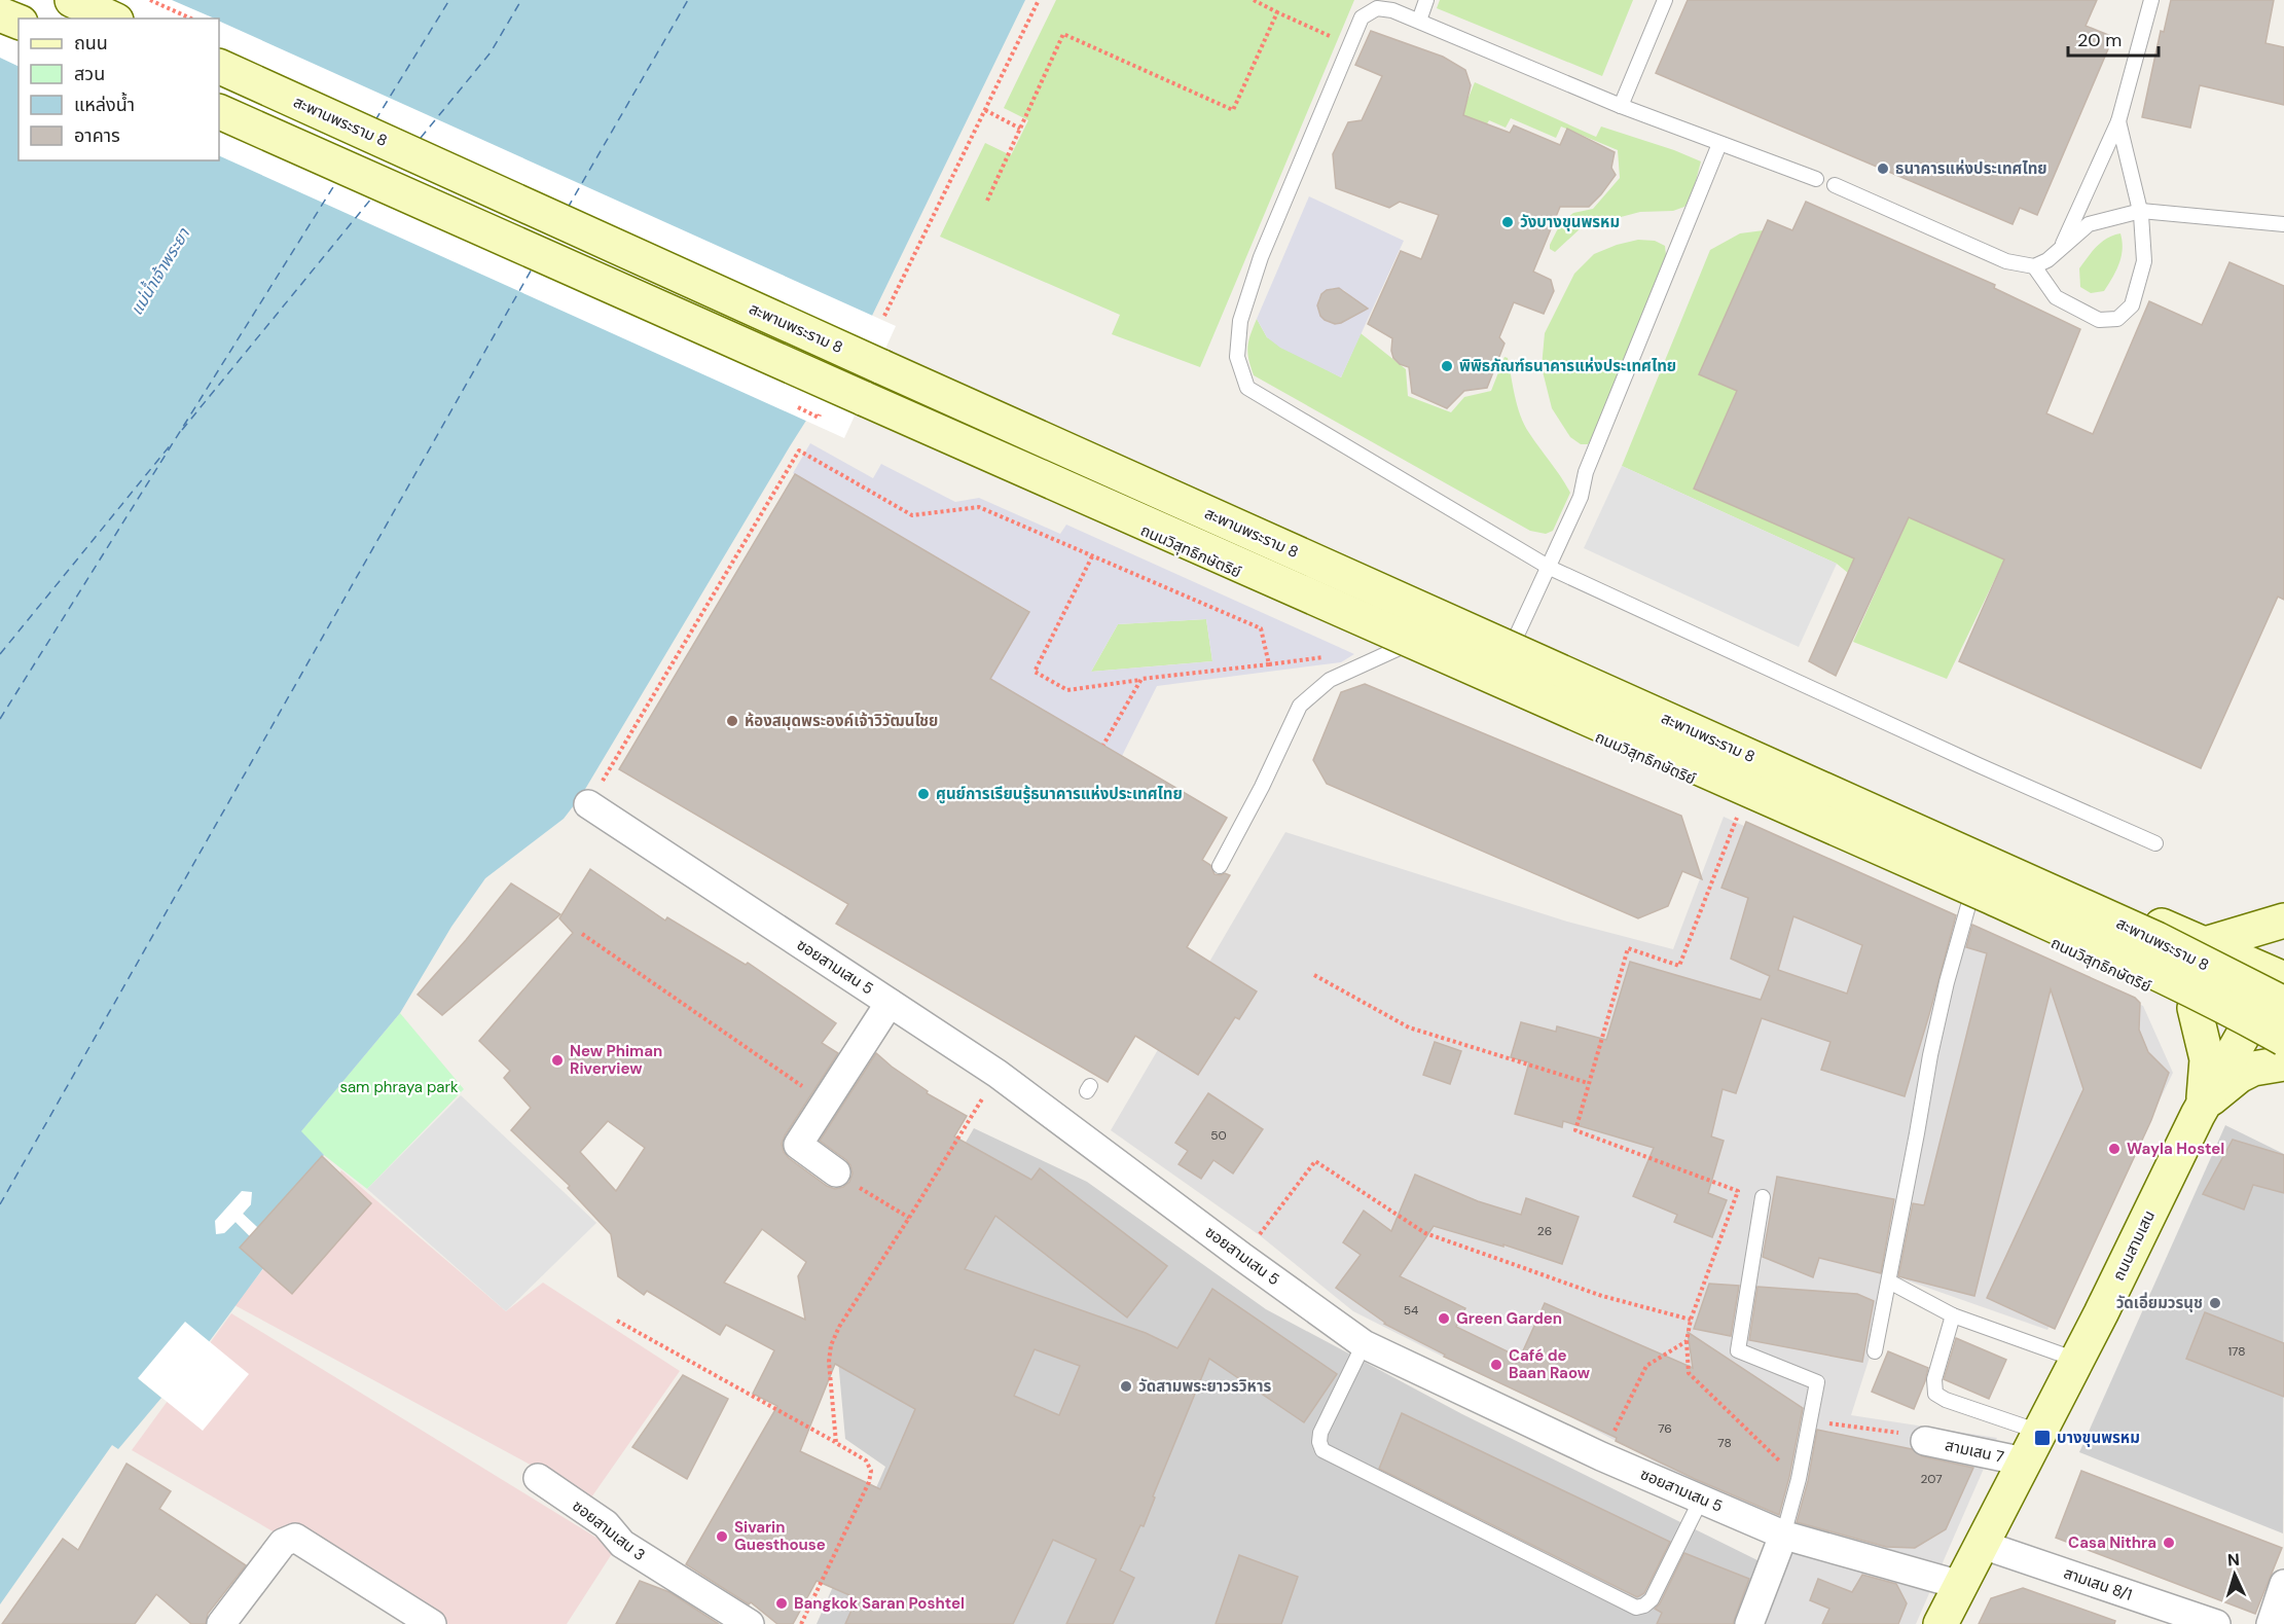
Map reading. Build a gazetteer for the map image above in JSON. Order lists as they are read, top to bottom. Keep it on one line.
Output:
{"streets":{"main road":["สะพานพระราม 8","ถนนวิสุทธิกษัตริย์","ถนนสามเสน"],"street":["ซอยสามเสน 5","สามเสน 7","ซอยสามเสน 3","สามเสน 8/1"]},"crossings":[["สะพานพระราม 8","ถนนสามเสน"],["ถนนวิสุทธิกษัตริย์","ถนนสามเสน"],["ซอยสามเสน 5","ถนนสามเสน"],["ถนนสามเสน","สามเสน 7"],["ถนนสามเสน","สามเสน 8/1"]],"water":["แม่น้ำเจ้าพระยา"],"parks":["sam phraya park"],"places":{"other":["ธนาคารแห่งประเทศไทย","วังบางขุนพรหม","พิพิธภัณฑ์ธนาคารแห่งประเทศไทย","ห้องสมุดพระองค์เจ้าวิวัฒนไชย","ศูนย์การเรียนรู้ธนาคารแห่งประเทศไทย","New Phiman Riverview","Wayla Hostel","วัดเอี่ยมวรนุช","Green Garden","Café de Baan Raow","วัดสามพระยาวรวิหาร","Sivarin Guesthouse","Casa Nithra","Bangkok Saran Poshtel"],"transit":["บางขุนพรหม"]},"house_numbers":["50","26","54","178","76","78","207"],"legend":["ถนน","สวน","แหล่งน้ำ","อาคาร"],"scale_bar":"20 m","north":"top"}
